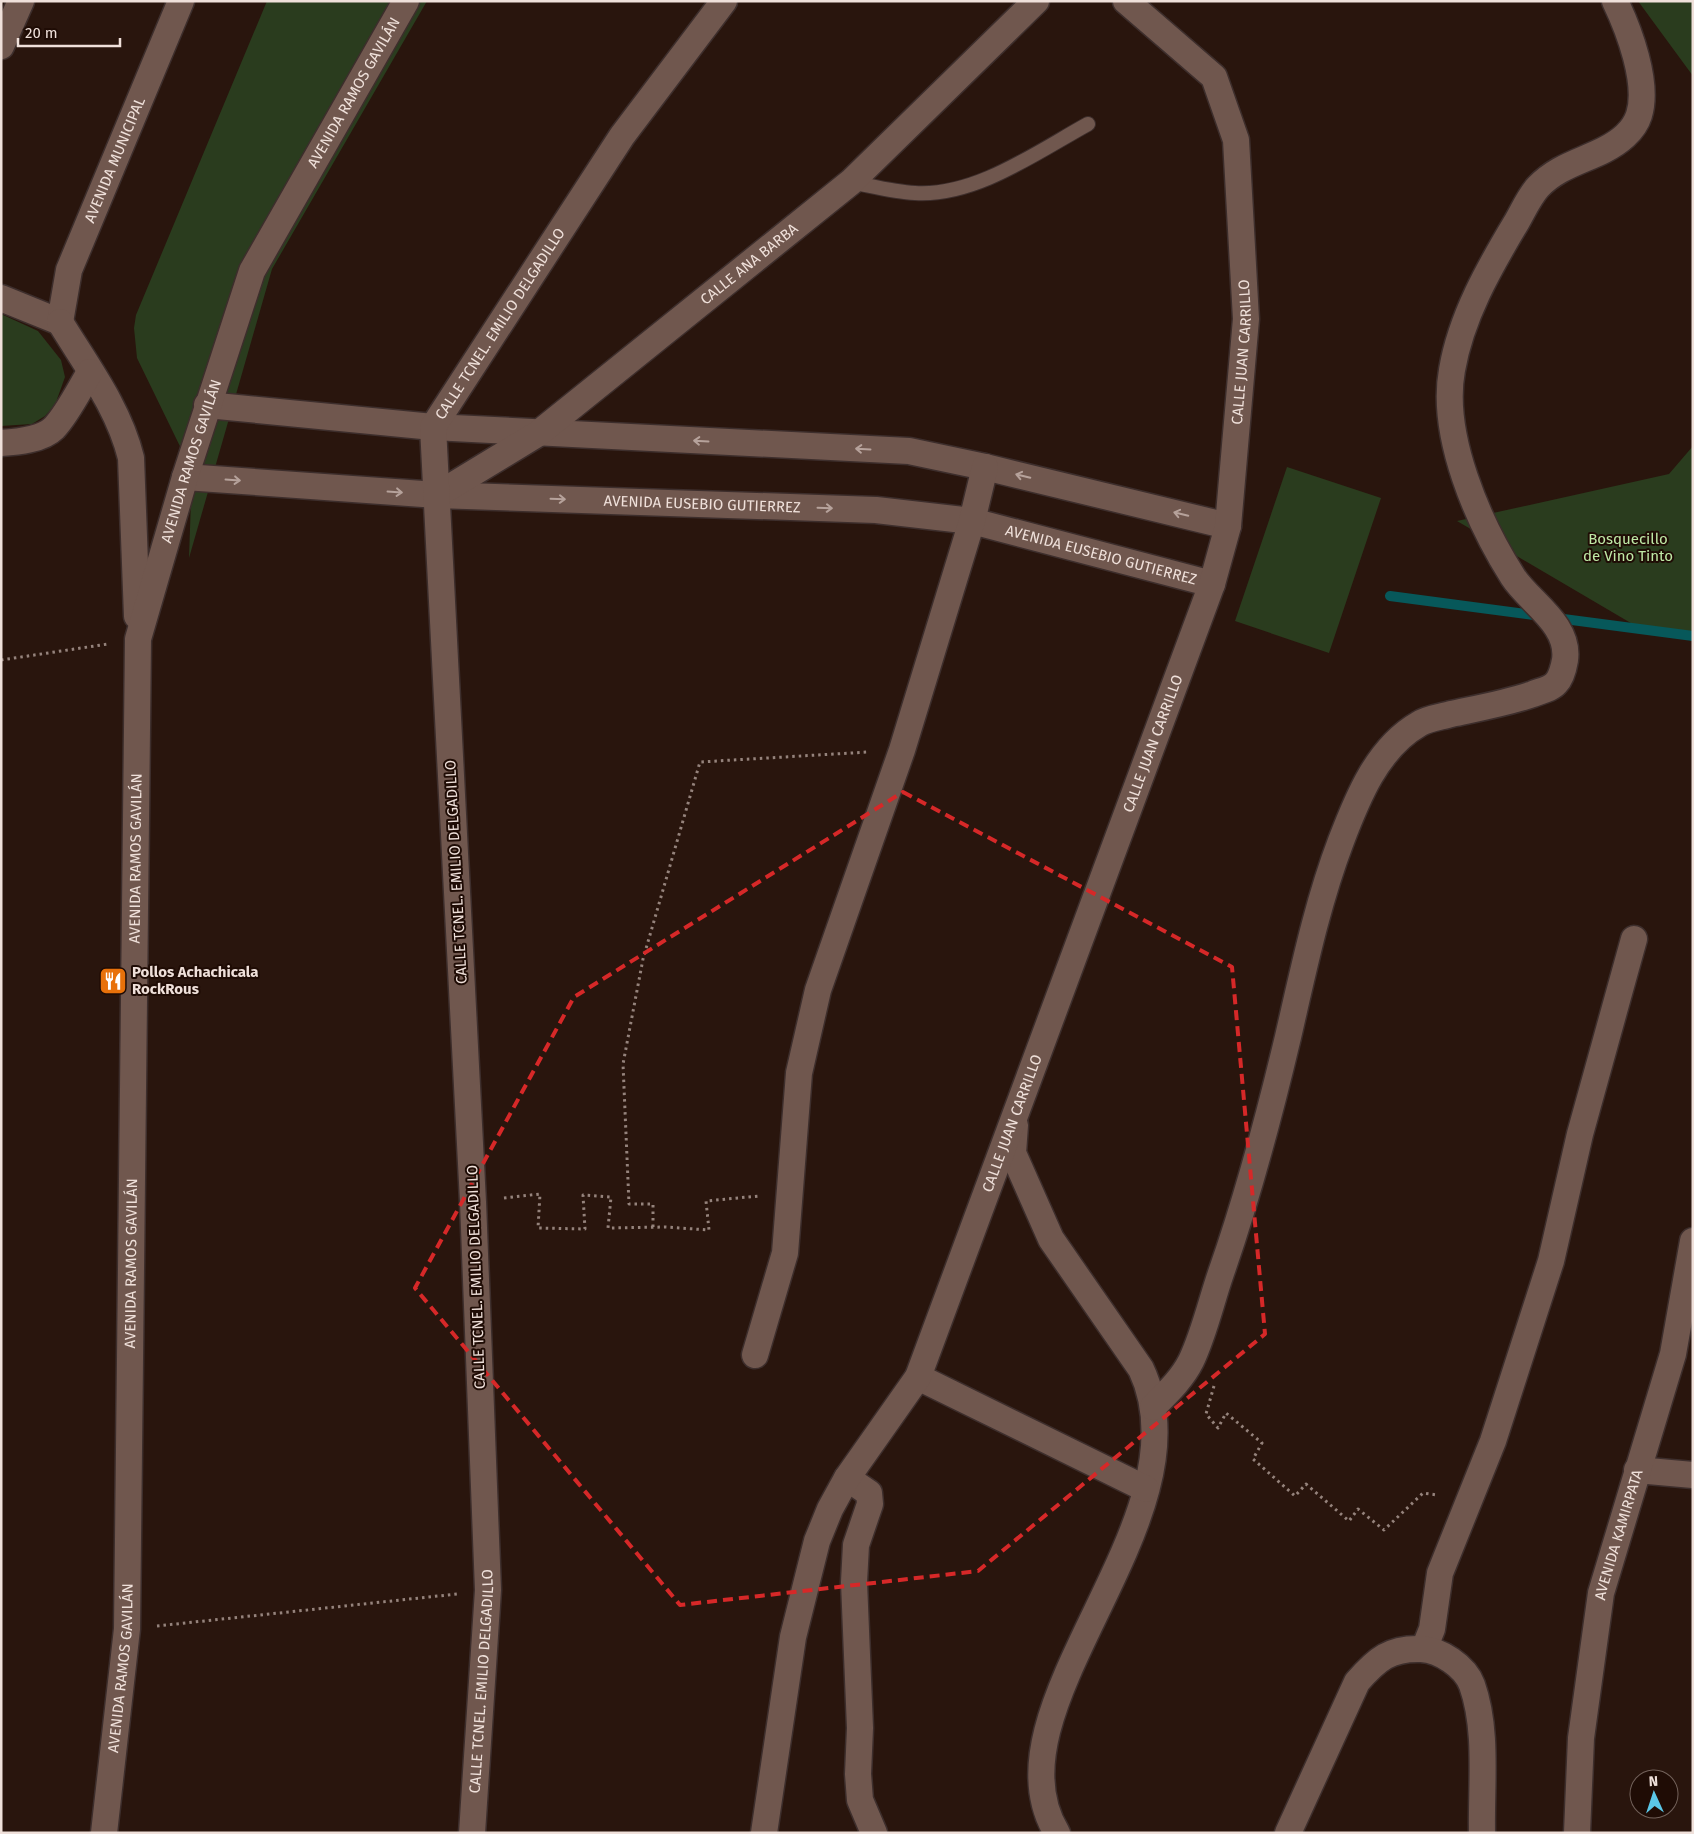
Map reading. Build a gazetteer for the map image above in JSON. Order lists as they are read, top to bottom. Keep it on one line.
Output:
{"streets":{"street":["AVENIDA RAMOS GAVILÁN","AVENIDA MUNICIPAL","CALLE ANA BARBA","CALLE TCNEL. EMILIO DELGADILLO","CALLE JUAN CARRILLO","AVENIDA EUSEBIO GUTIERREZ","AVENIDA KAMIRPATA"]},"crossings":[["AVENIDA RAMOS GAVILÁN","AVENIDA EUSEBIO GUTIERREZ"],["CALLE ANA BARBA","CALLE TCNEL. EMILIO DELGADILLO"],["CALLE ANA BARBA","AVENIDA EUSEBIO GUTIERREZ"],["CALLE TCNEL. EMILIO DELGADILLO","AVENIDA EUSEBIO GUTIERREZ"],["CALLE JUAN CARRILLO","AVENIDA EUSEBIO GUTIERREZ"]],"parks":["Bosquecillo de Vino Tinto"],"places":{"restaurant":["Pollos Achachicala RockRous"]},"scale_bar":"20 m","north":"top"}
